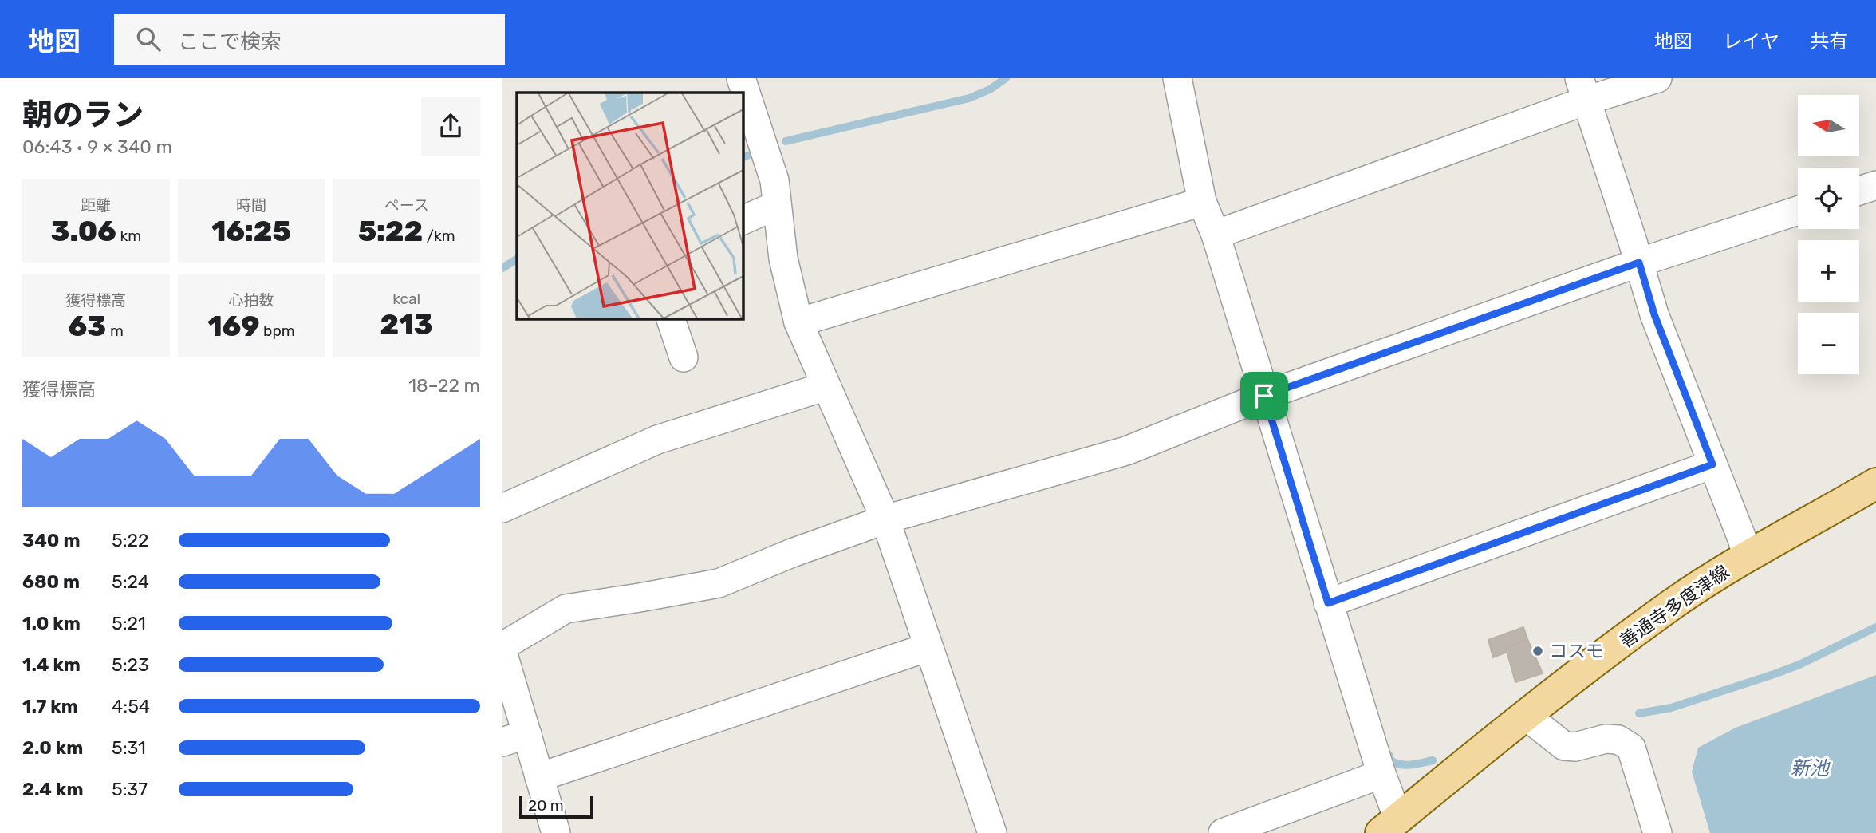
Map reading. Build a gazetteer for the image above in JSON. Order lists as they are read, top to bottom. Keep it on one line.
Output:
{"streets":{"main road":["善通寺多度津線"]},"water":["新池"],"places":["コスモ"],"scale_bar":"20 m","north":"left","page":{"header":"地図","search":"ここで検索","nav":["地図","レイヤ","共有"],"heading":["朝のラン","06:43 · 9 × 340 m"],"map_buttons":["+","−"],"stats":[["距離","3.06 km"],["時間","16:25"],["ペース","5:22 /km"],["獲得標高","63 m"],["心拍数","169 bpm"],["kcal","213"]],"chart":["獲得標高","18–22 m"],"list":[{"name":"340 m","note":"5:22"},{"name":"680 m","note":"5:24"},{"name":"1.0 km","note":"5:21"},{"name":"1.4 km","note":"5:23"},{"name":"1.7 km","note":"4:54"},{"name":"2.0 km","note":"5:31"},{"name":"2.4 km","note":"5:37"}],"scale":"20 m"}}
